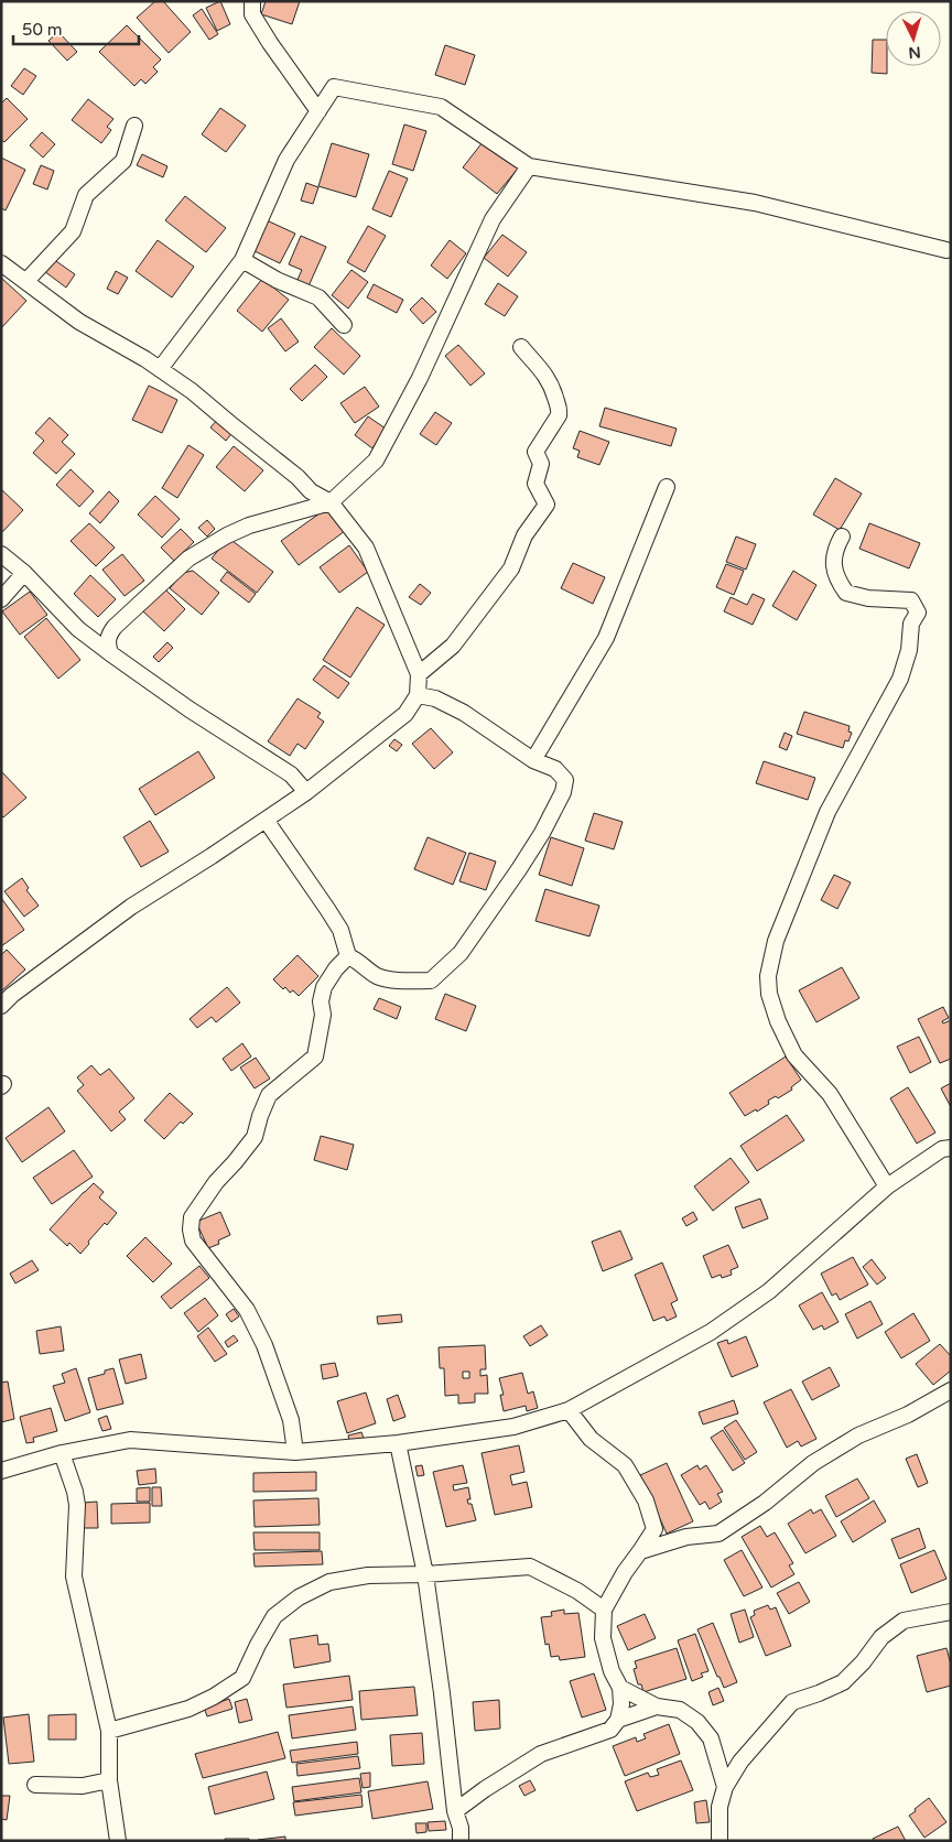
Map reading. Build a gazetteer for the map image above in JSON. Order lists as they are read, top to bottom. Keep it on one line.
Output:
{"scale_bar":"50 m","north":"bottom"}
